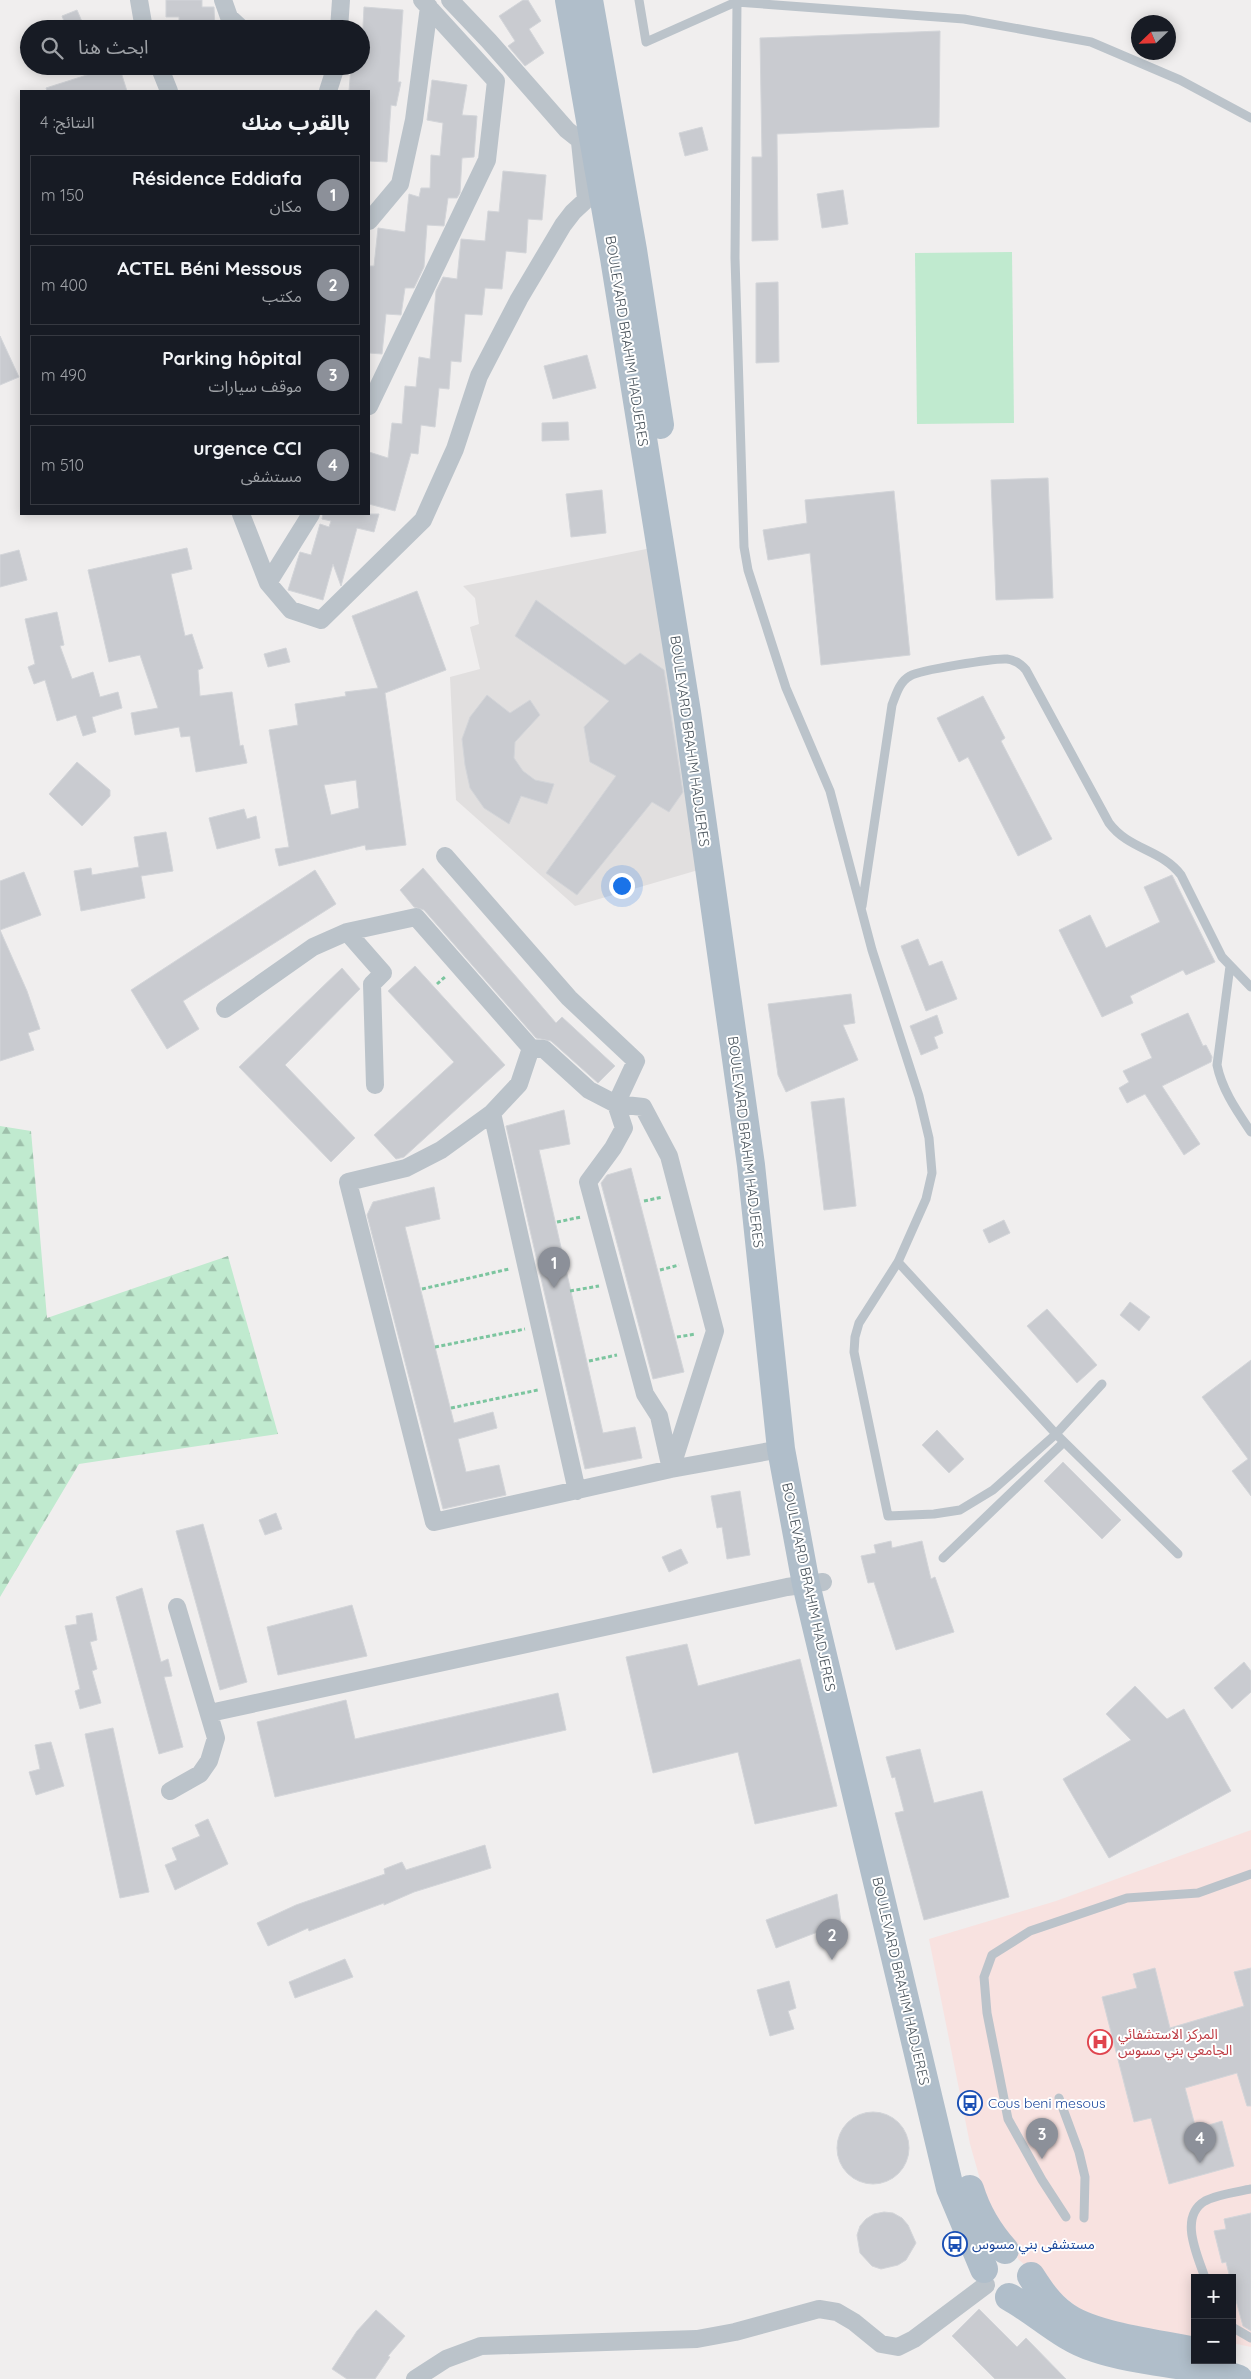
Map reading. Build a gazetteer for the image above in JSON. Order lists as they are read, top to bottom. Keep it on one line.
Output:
{"streets":{"main road":["BOULEVARD BRAHIM HADJERES"]},"places":{"hospital":["المركز الاستشفائي الجامعي بني مسوس"],"bus stop":["Cous beni mesous","مستشفى بني مسوس"]},"north":"bottom left","page":{"search":"ابحث هنا","heading":["بالقرب منك","النتائج: 4"],"list":[{"mark":"1","name":"Résidence Eddiafa","note":"مكان","value":"150 m"},{"mark":"2","name":"ACTEL Béni Messous","note":"مكتب","value":"400 m"},{"mark":"3","name":"Parking hôpital","note":"موقف سيارات","value":"490 m"},{"mark":"4","name":"urgence CCI","note":"مستشفى","value":"510 m"}],"pins":["1","2","3","4"],"map_buttons":["+","−"]}}
